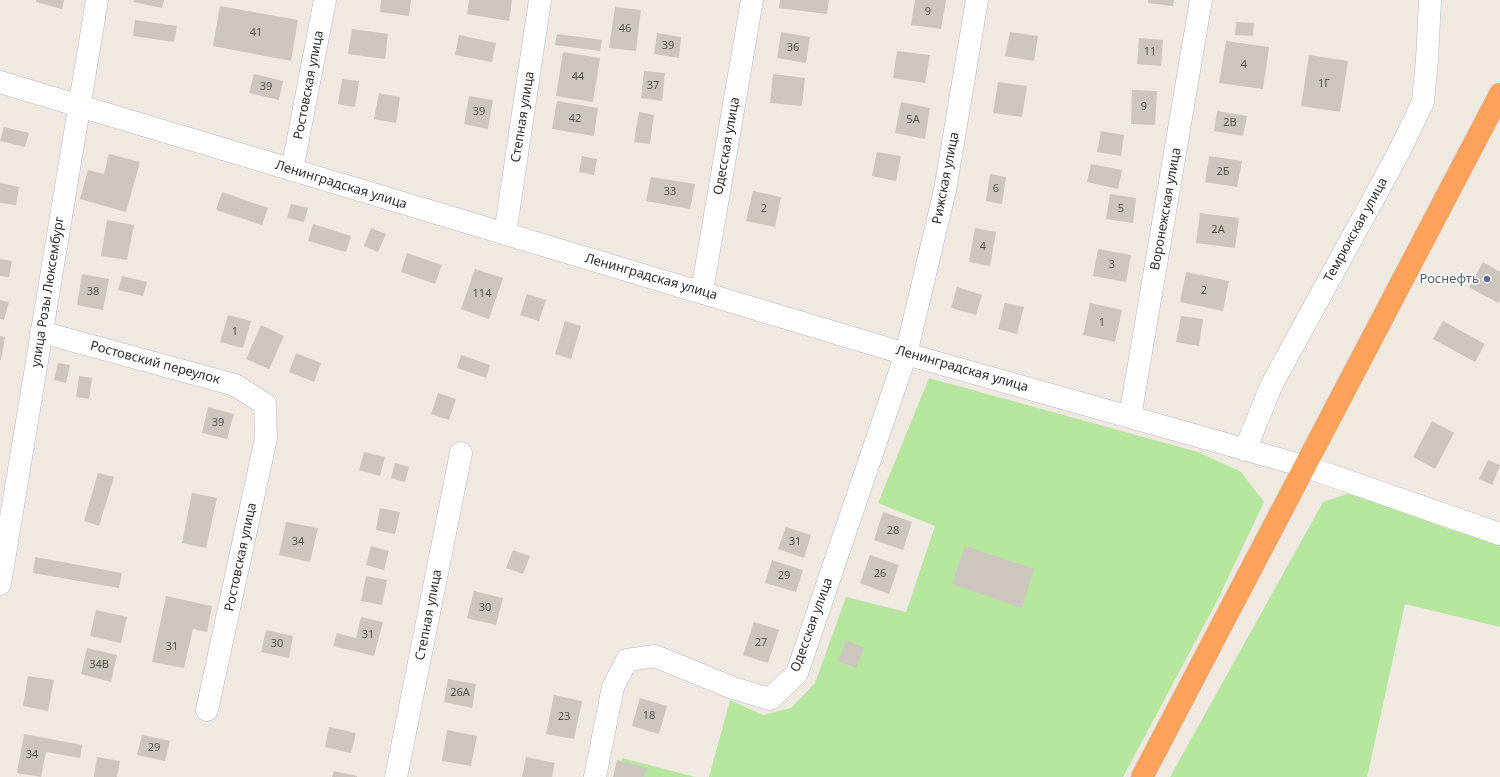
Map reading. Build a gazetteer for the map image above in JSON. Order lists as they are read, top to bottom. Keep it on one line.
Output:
{"streets":{"street":["Ростовская улица","Степная улица","Одесская улица","Рижская улица","Ленинградская улица","Воронежская улица","Темрюкская улица","улица Розы Люксембург","Ростовский переулок"]},"crossings":[["Ростовская улица","Ленинградская улица"],["Ростовская улица","Ростовский переулок"],["Степная улица","Ленинградская улица"],["Одесская улица","Рижская улица"],["Одесская улица","Ленинградская улица"],["Рижская улица","Ленинградская улица"],["Ленинградская улица","Воронежская улица"],["Ленинградская улица","Темрюкская улица"],["Ленинградская улица","улица Розы Люксембург"],["улица Розы Люксембург","Ростовский переулок"]],"places":["Роснефть"],"house_numbers":["9","46","41","39","36","11","4","44","1Г","37","39","9","39","42","5А","2В","2Б","6","33","2","5","2А","4","3","2","38","114","1","1","39","28","34","31","26","29","30","31","27","30","31","34В","26А","18","23","29","34"]}
